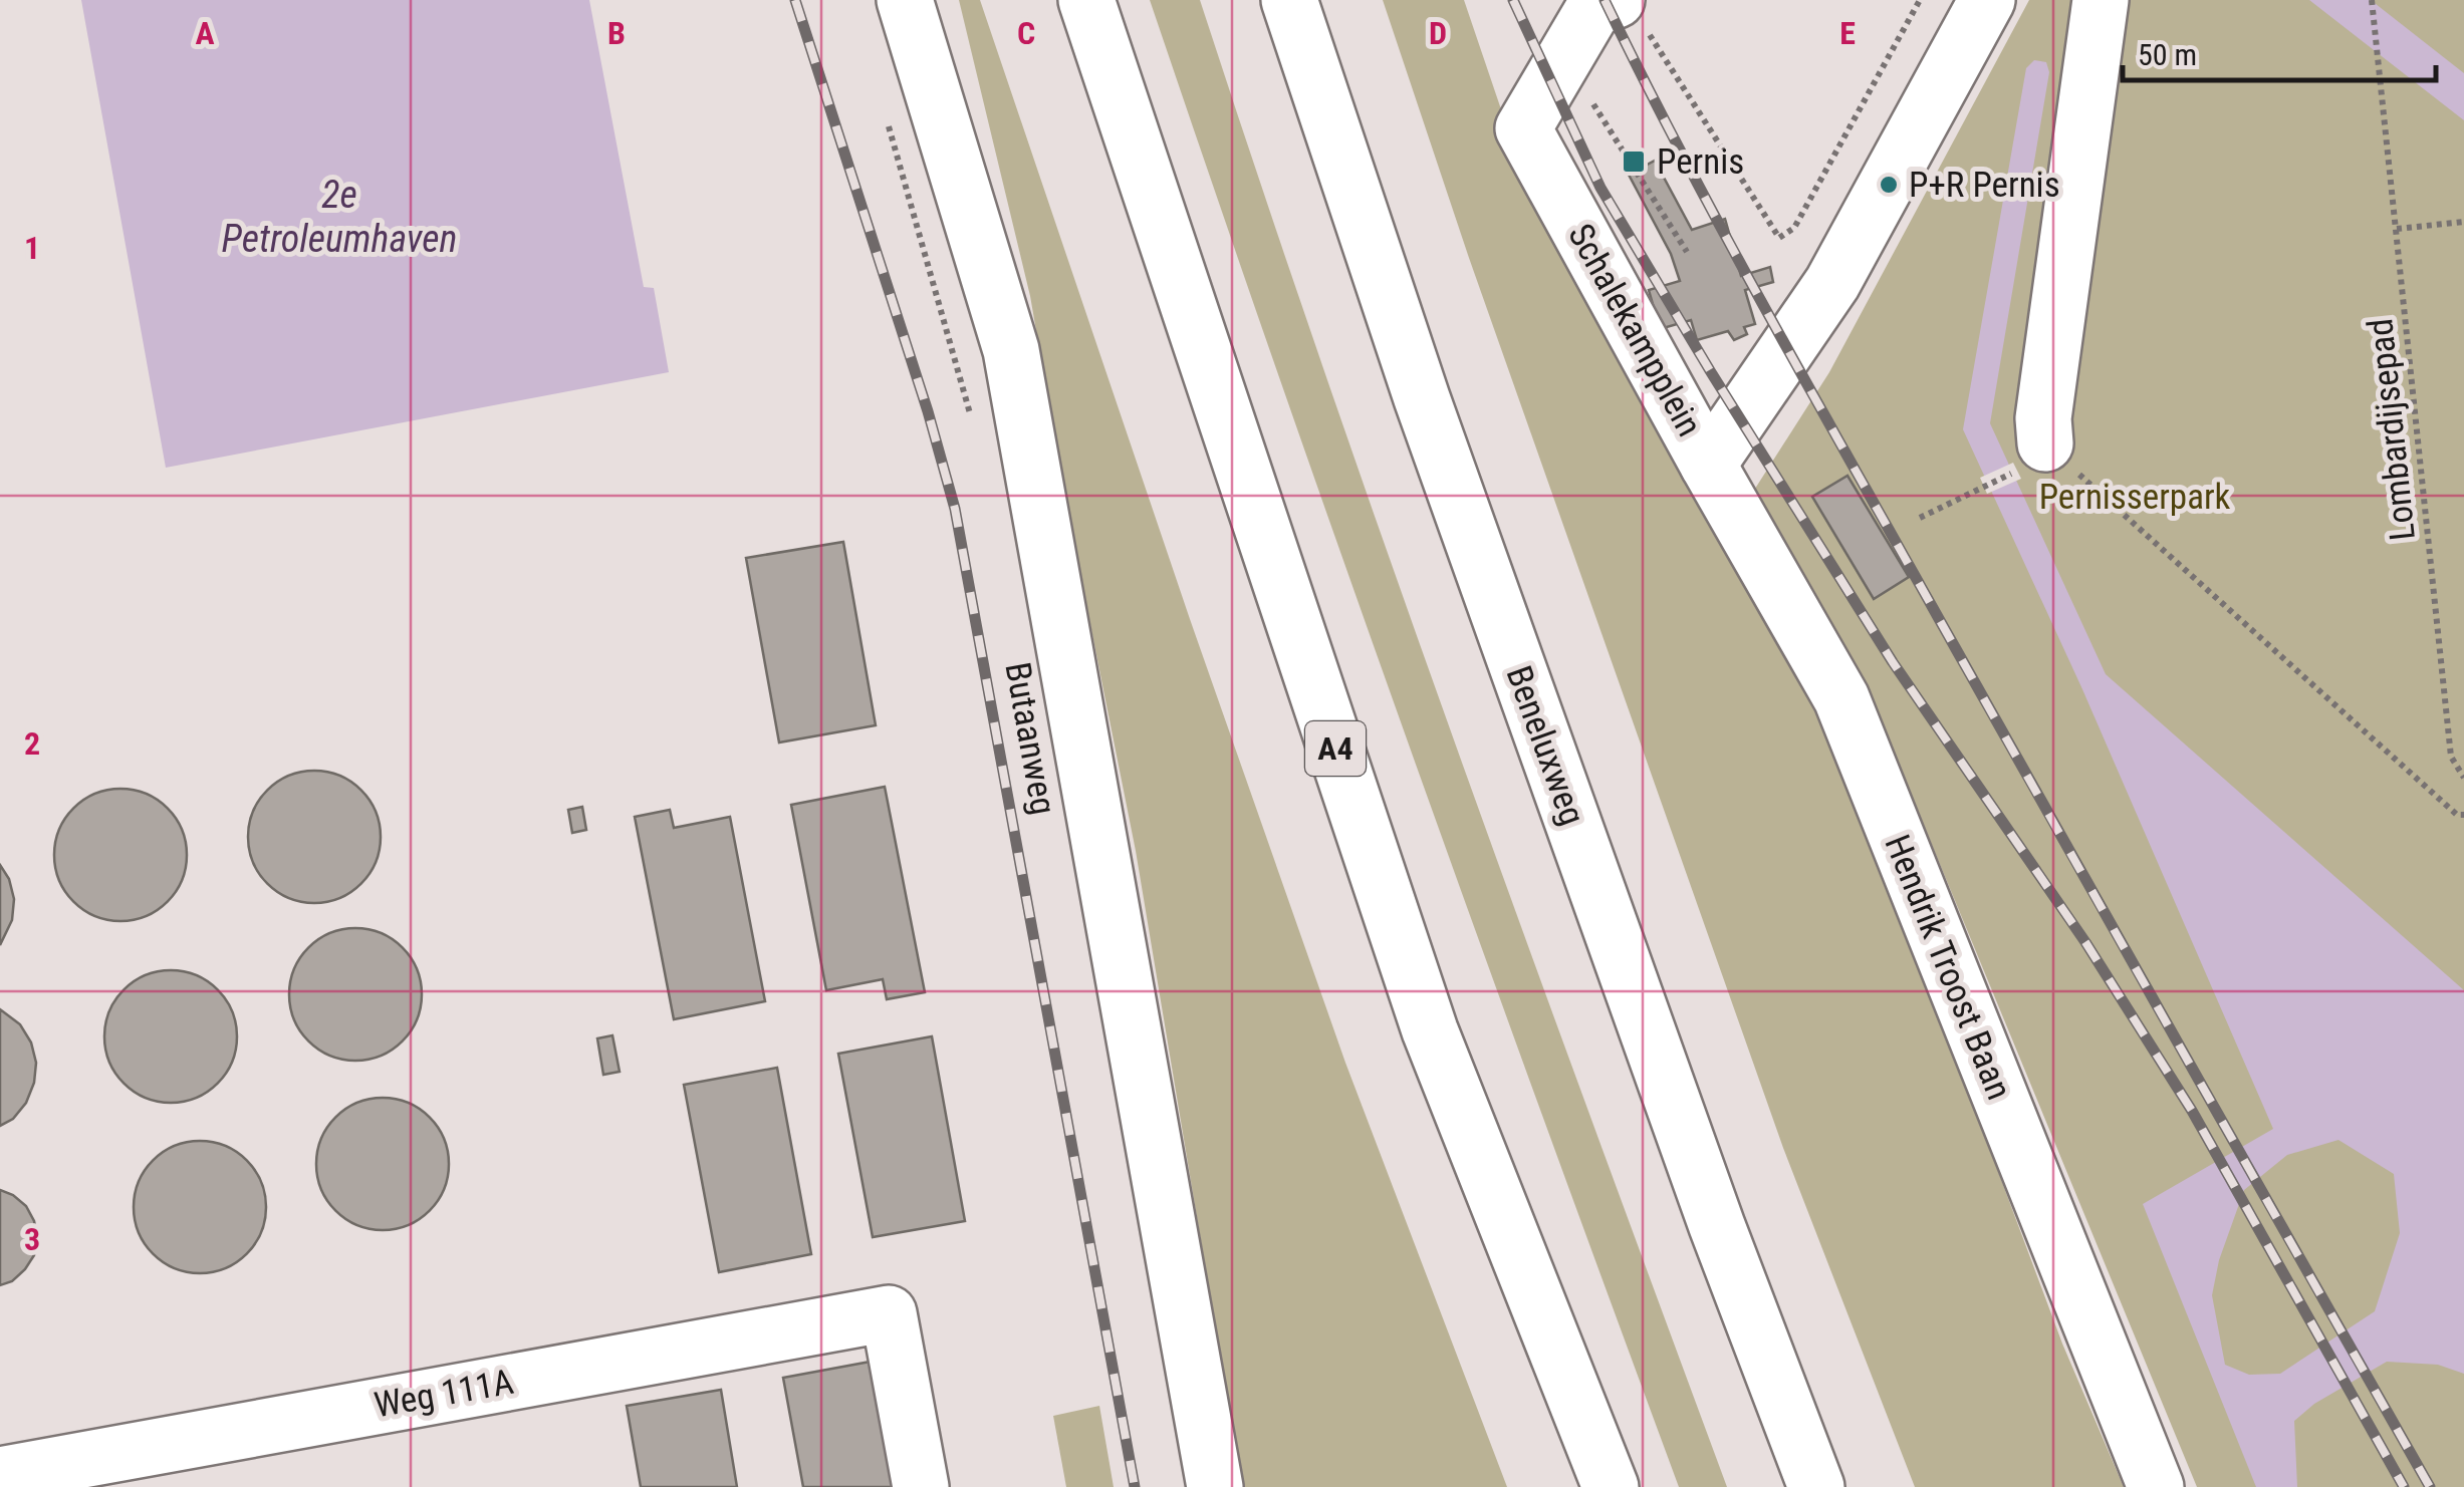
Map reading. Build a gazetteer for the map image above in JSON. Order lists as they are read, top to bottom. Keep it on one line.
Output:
{"streets":{"main road":["Schalekampplein","Butaanweg","Beneluxweg","A4","Hendrik Troost Baan","Weg 111A"],"path":["Lombardijsepad"]},"crossings":[["Schalekampplein","Hendrik Troost Baan"]],"water":["2e Petroleumhaven"],"parks":["Pernisserpark"],"places":{"transit":["Pernis"],"other":["P+R Pernis"]},"scale_bar":"50 m","grid":{"columns":["A","B","C","D","E"],"rows":["1","2","3"]}}
